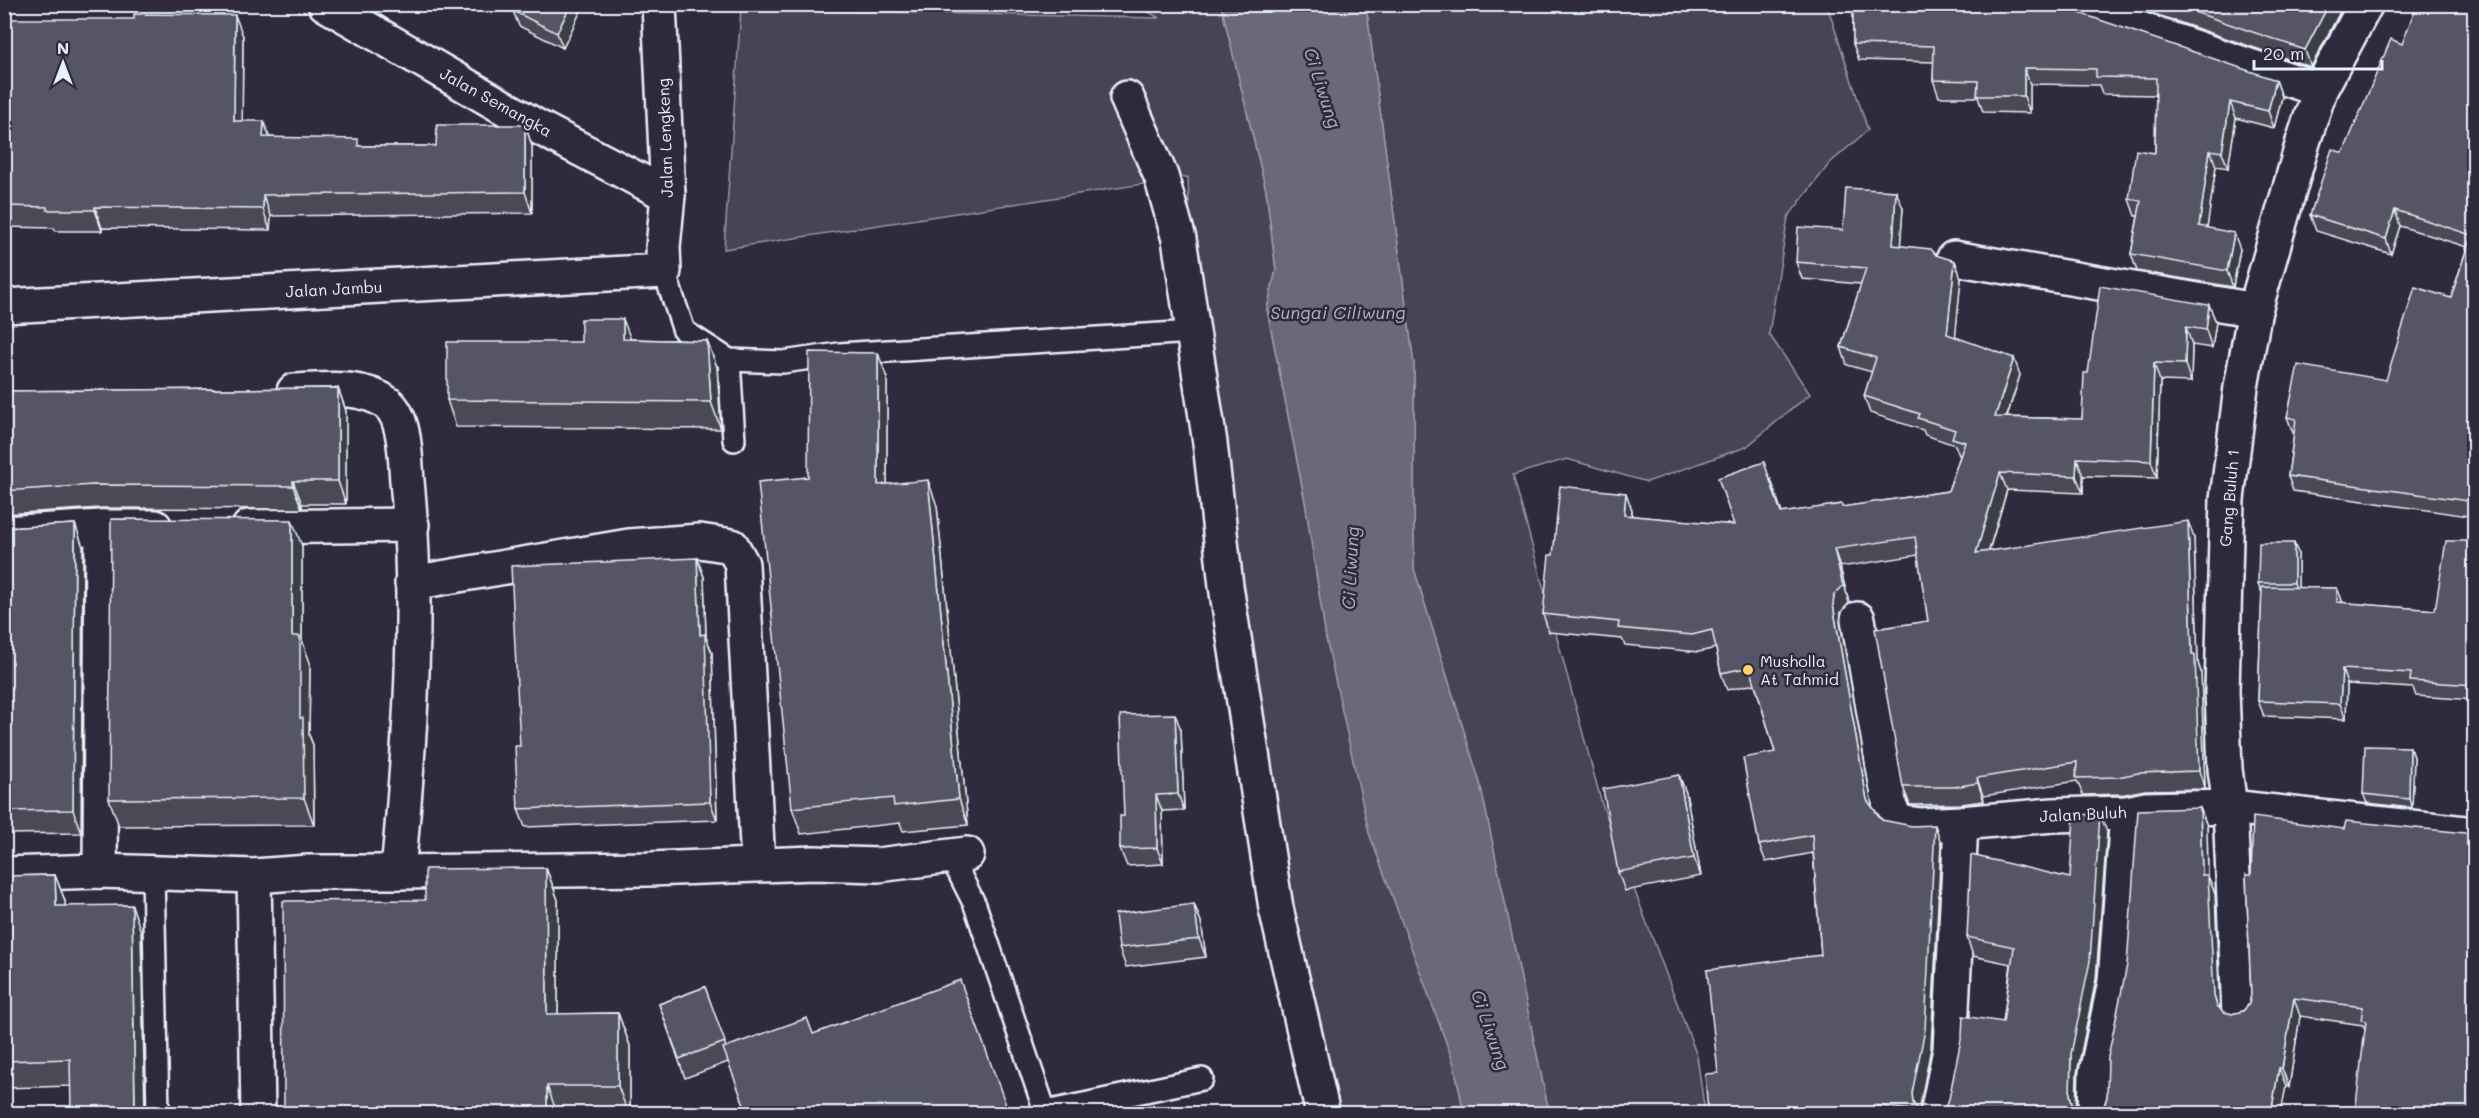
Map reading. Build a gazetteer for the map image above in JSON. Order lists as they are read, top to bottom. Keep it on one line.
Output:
{"streets":{"street":["Jalan Semangka","Jalan Lengkeng","Jalan Jambu","Gang Buluh 1","Jalan Buluh"]},"crossings":[["Jalan Semangka","Jalan Lengkeng"],["Jalan Lengkeng","Jalan Jambu"],["Gang Buluh 1","Jalan Buluh"]],"water":["Ci Liwung","Sungai Ciliwung"],"places":["Musholla At Tahmid"],"scale_bar":"20 m","north":"top"}
